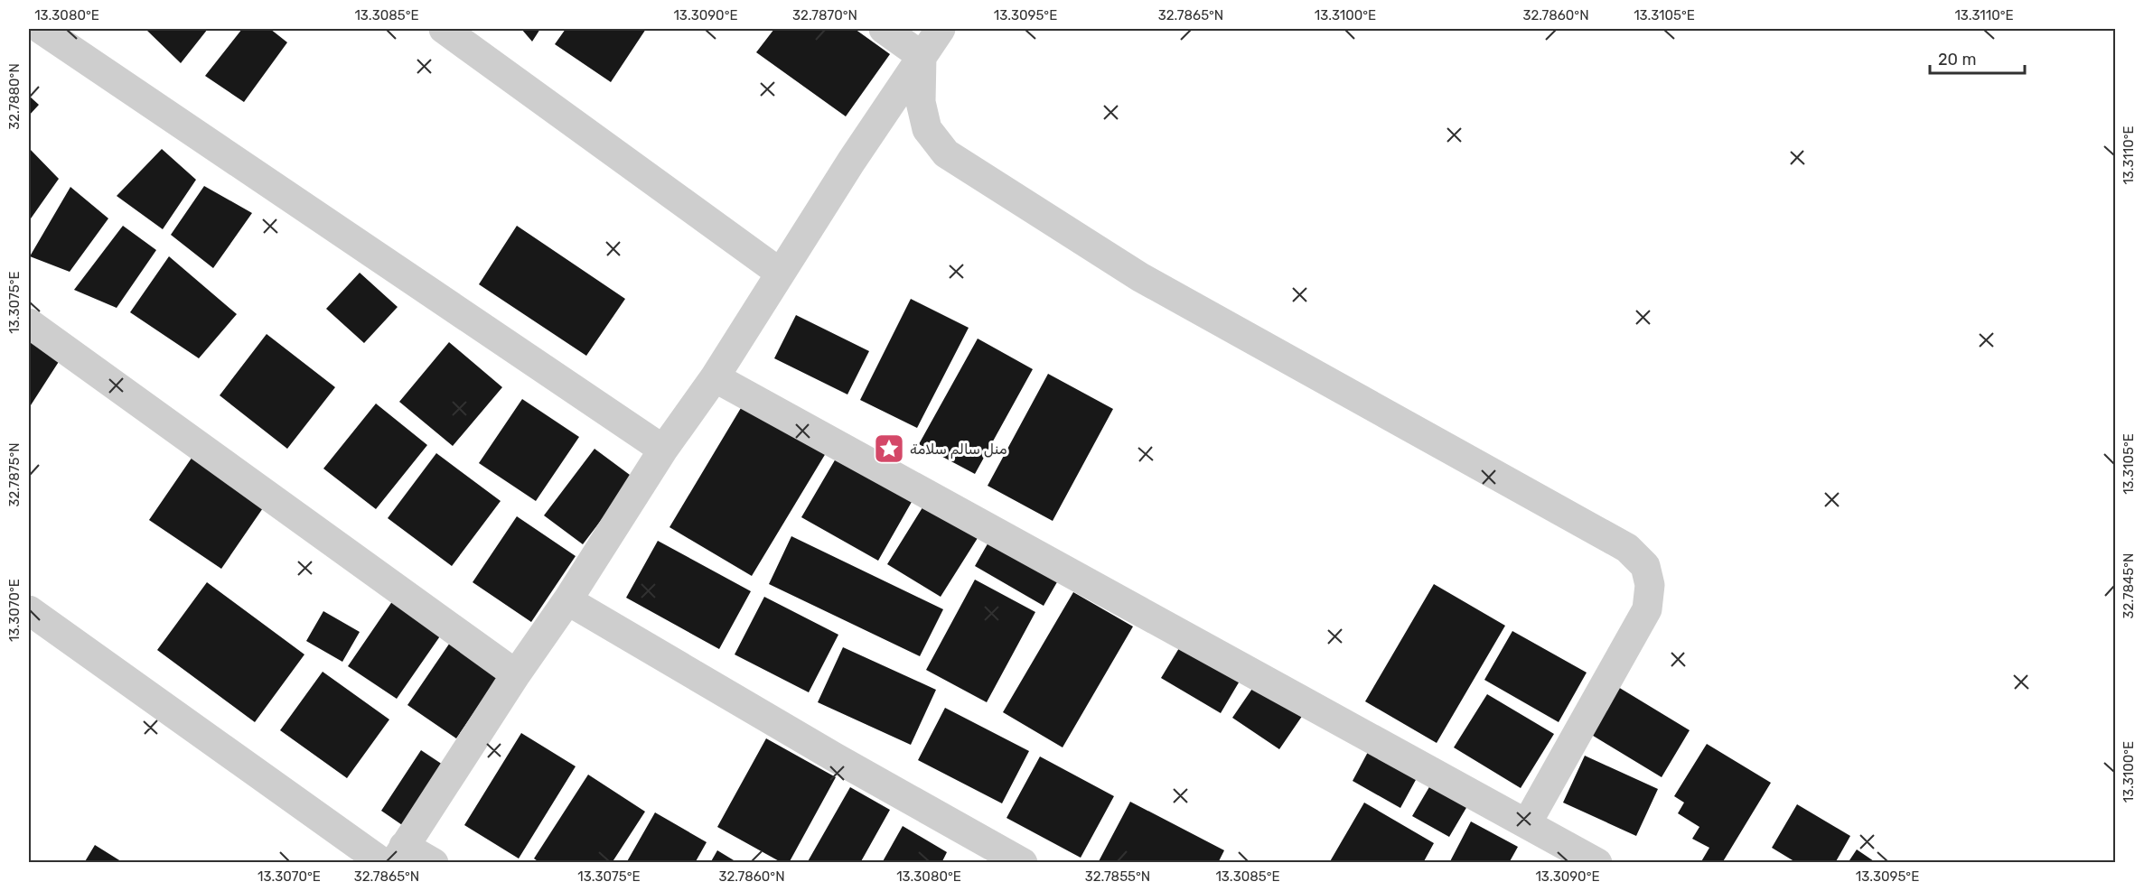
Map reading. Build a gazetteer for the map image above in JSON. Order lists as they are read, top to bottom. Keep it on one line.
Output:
{"places":{"place":["منل سالم سلامة"]},"scale_bar":"20 m","coordinates":["13.3080°E","13.3085°E","13.3090°E","32.7870°N","13.3095°E","32.7865°N","13.3100°E","32.7860°N","13.3105°E","13.3110°E","32.7880°N","13.3075°E","32.7875°N","32.7845°N","13.3070°E","32.7855°N"]}
